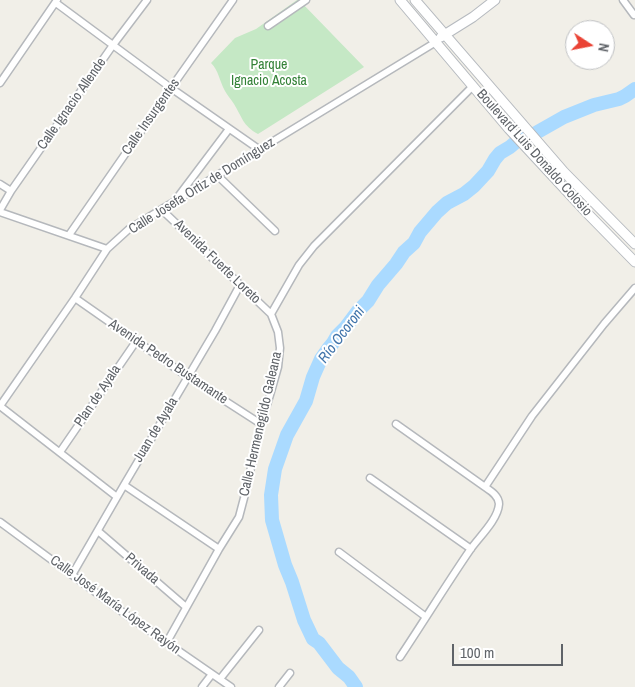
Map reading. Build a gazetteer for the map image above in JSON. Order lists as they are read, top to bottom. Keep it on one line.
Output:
{"streets":{"main road":["Boulevard Luis Donaldo Colosio"],"street":["Calle Ignacio Allende","Calle Insurgentes","Calle Josefa Ortiz de Domínguez","Avenida Fuerte Loreto","Avenida Pedro Bustamante","Plan de Ayala","Calle Hermenegildo Galeana","Juan de Ayala","Privada","Calle José María López Rayón"]},"crossings":[["Boulevard Luis Donaldo Colosio","Calle Josefa Ortiz de Domínguez"],["Calle Josefa Ortiz de Domínguez","Avenida Fuerte Loreto"],["Calle Josefa Ortiz de Domínguez","Avenida Pedro Bustamante"],["Avenida Fuerte Loreto","Calle Hermenegildo Galeana"],["Avenida Fuerte Loreto","Juan de Ayala"],["Avenida Pedro Bustamante","Plan de Ayala"],["Avenida Pedro Bustamante","Calle Hermenegildo Galeana"],["Avenida Pedro Bustamante","Juan de Ayala"],["Calle Hermenegildo Galeana","Privada"],["Calle Hermenegildo Galeana","Calle José María López Rayón"],["Juan de Ayala","Privada"],["Juan de Ayala","Calle José María López Rayón"]],"water":["Río Ocoroni"],"parks":["Parque Ignacio Acosta"],"scale_bar":"100 m","north":"right"}
